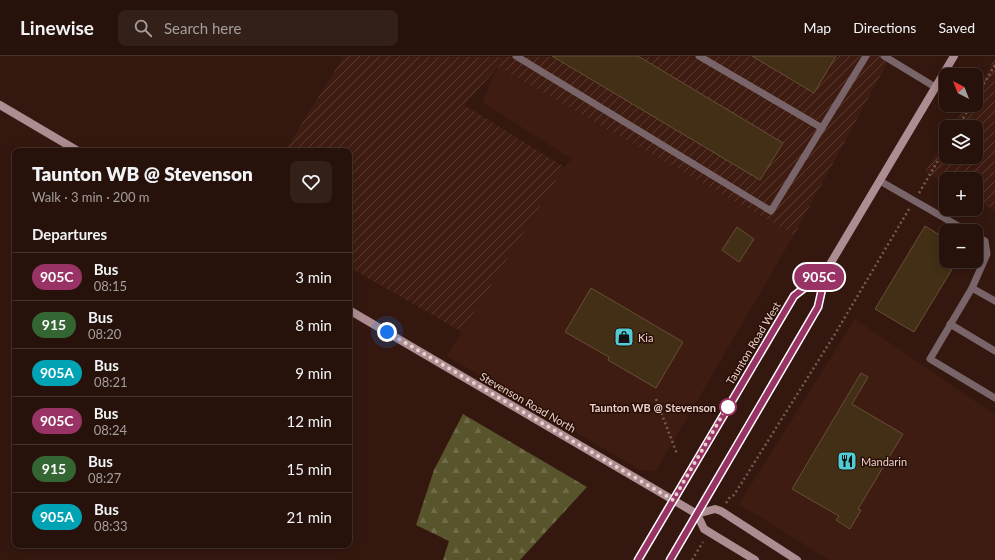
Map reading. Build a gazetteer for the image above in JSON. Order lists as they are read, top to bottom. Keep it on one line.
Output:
{"streets":{"main road":["Taunton Road West","Stevenson Road North"]},"crossings":[["Taunton Road West","Stevenson Road North"]],"places":{"shop":["Kia"],"other":["Taunton WB @ Stevenson"],"restaurant":["Mandarin"]},"lines":["bus line 905C"],"north":"top left","page":{"header":"Linewise","search":"Search here","nav":["Map","Directions","Saved"],"on_map":"905C","map_buttons":["+","−"],"heading":[["Taunton WB @ Stevenson","Walk · 3 min · 200 m"],"Departures"],"list":[{"mark":"905C","name":"Bus","note":"08:15","value":"3 min"},{"mark":"915","name":"Bus","note":"08:20","value":"8 min"},{"mark":"905A","name":"Bus","note":"08:21","value":"9 min"},{"mark":"905C","name":"Bus","note":"08:24","value":"12 min"},{"mark":"915","name":"Bus","note":"08:27","value":"15 min"},{"mark":"905A","name":"Bus","note":"08:33","value":"21 min"}]}}
